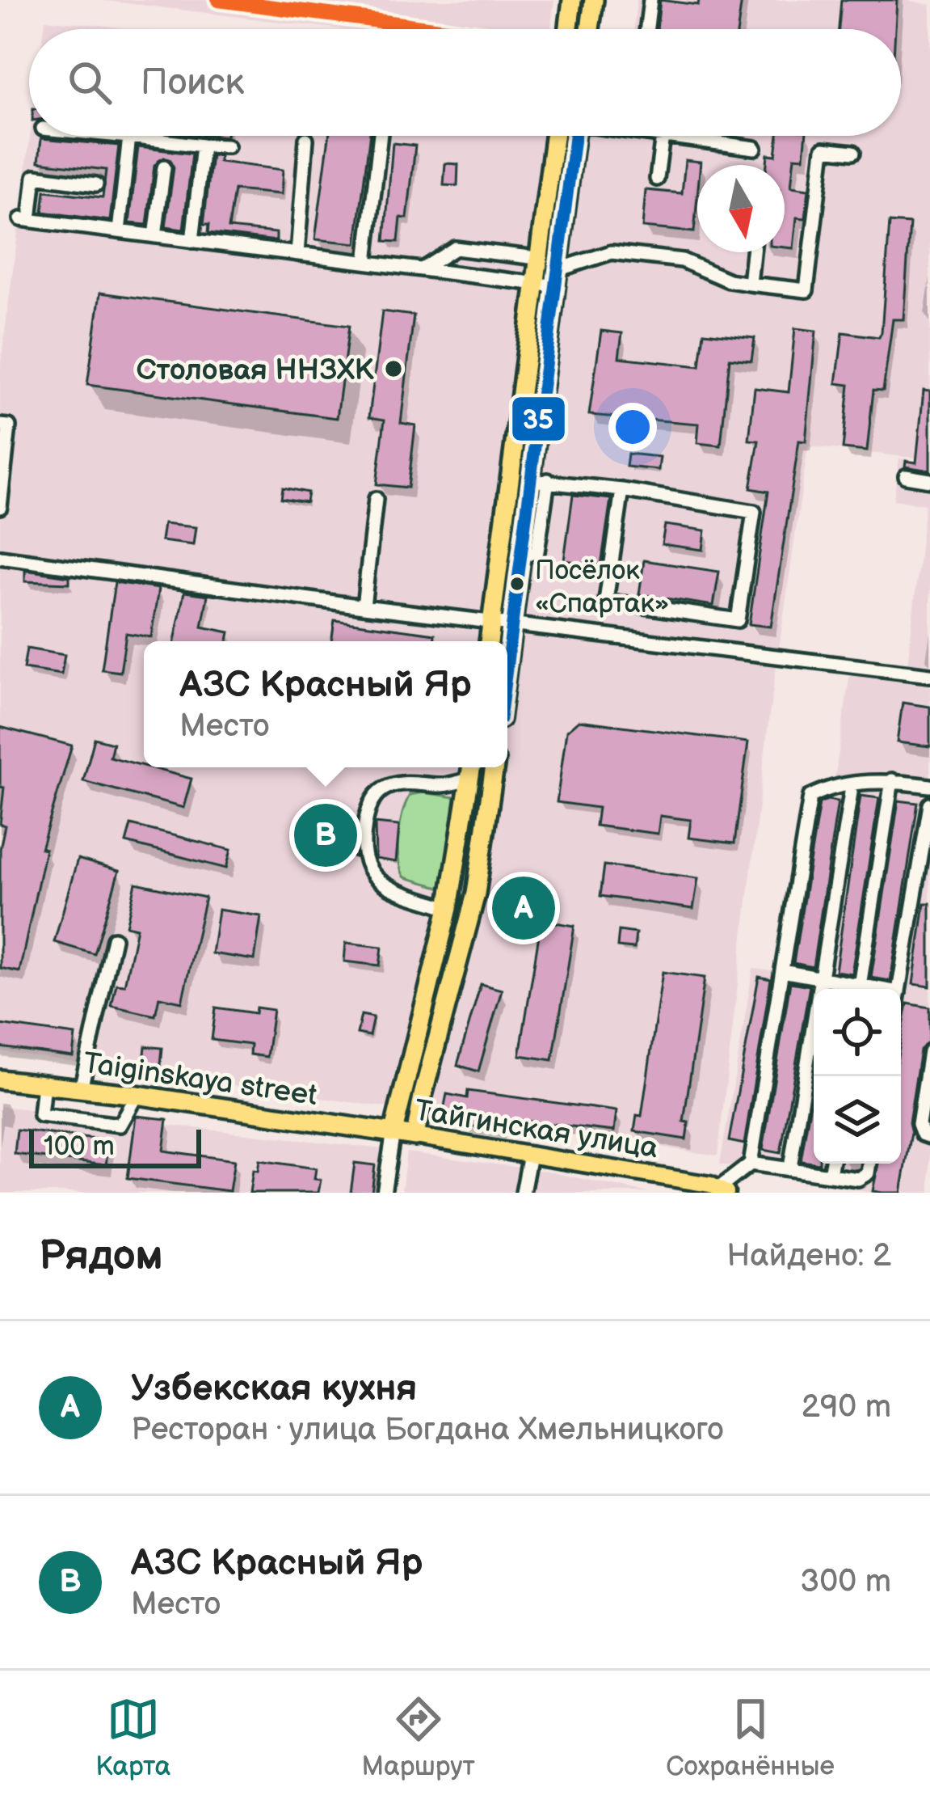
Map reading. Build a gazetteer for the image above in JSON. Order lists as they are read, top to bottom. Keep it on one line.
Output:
{"streets":{"highway":["Taiginskaya street","Тайгинская улица"]},"crossings":[["Taiginskaya street","Тайгинская улица"]],"places":["Столовая ННЗХК","Посёлок «Спартак»"],"lines":["transit line 35"],"scale_bar":"100 m","north":"bottom","page":{"search":"Поиск","popup":["АЗС Красный Яр","Место"],"pins":["B","A"],"scale":"100 m","heading":["Рядом","Найдено: 2"],"list":[{"mark":"A","name":"Узбекская кухня","note":"Ресторан · улица Богдана Хмельницкого","value":"290 m"},{"mark":"B","name":"АЗС Красный Яр","note":"Место","value":"300 m"}],"nav":["Карта","Маршрут","Сохранённые"]}}
